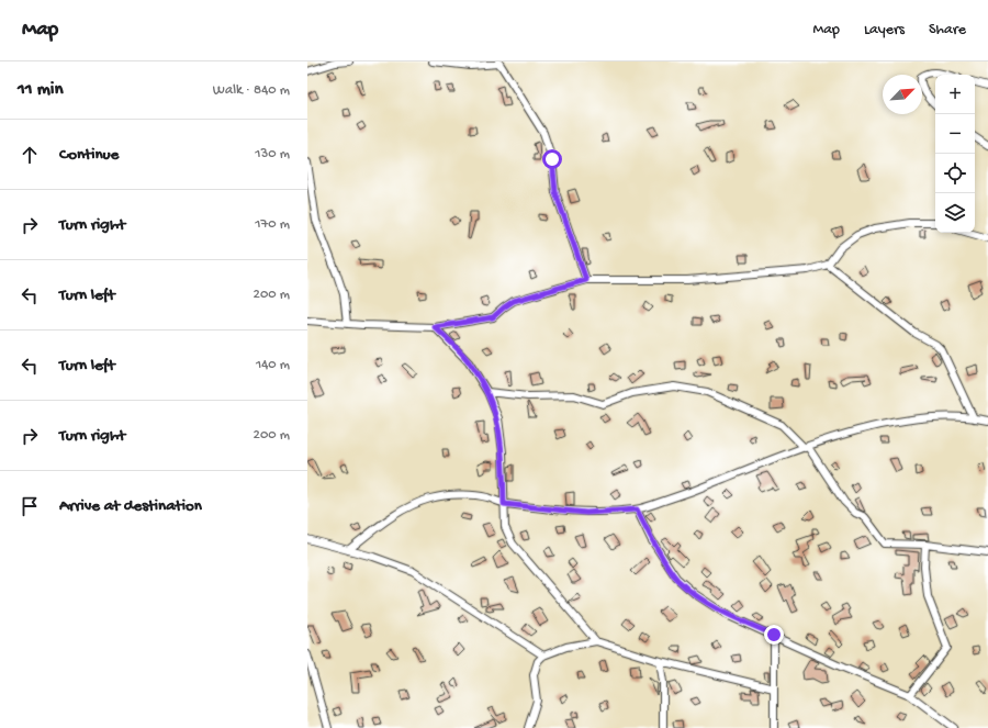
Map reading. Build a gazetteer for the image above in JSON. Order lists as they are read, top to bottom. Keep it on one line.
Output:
{"north":"top right","page":{"header":"Map","nav":["Map","Layers","Share"],"heading":["11 min","Walk · 840 m"],"map_buttons":["+","−"],"list":[["Continue","130 m"],["Turn right","170 m"],["Turn left","200 m"],["Turn left","140 m"],["Turn right","200 m"],"Arrive at destination"]}}
